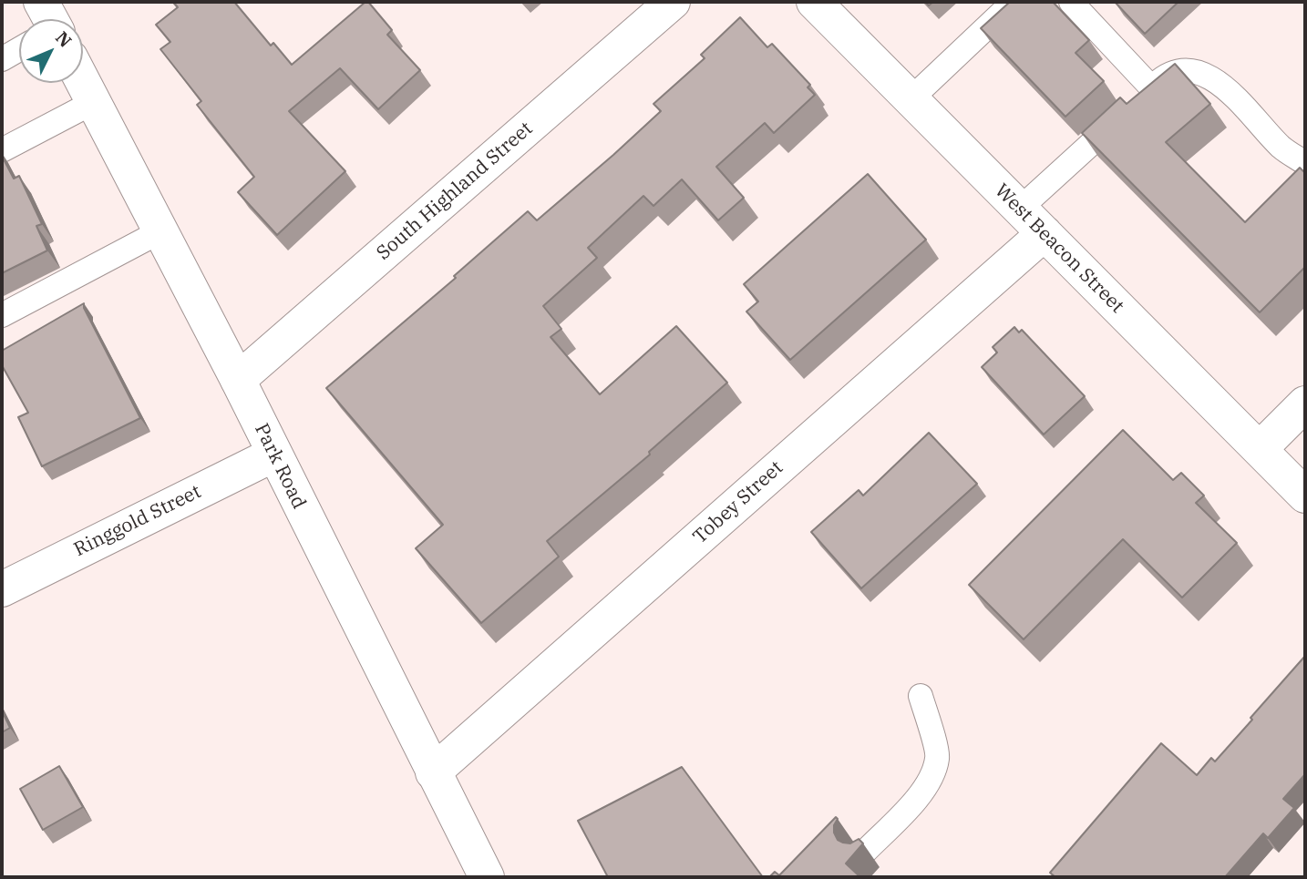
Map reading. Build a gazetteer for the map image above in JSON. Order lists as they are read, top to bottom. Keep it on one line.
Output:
{"streets":{"street":["South Highland Street","West Beacon Street","Park Road","Tobey Street","Ringgold Street"]},"crossings":[["South Highland Street","Park Road"],["West Beacon Street","Tobey Street"],["Park Road","Tobey Street"],["Park Road","Ringgold Street"]],"north":"top right"}
